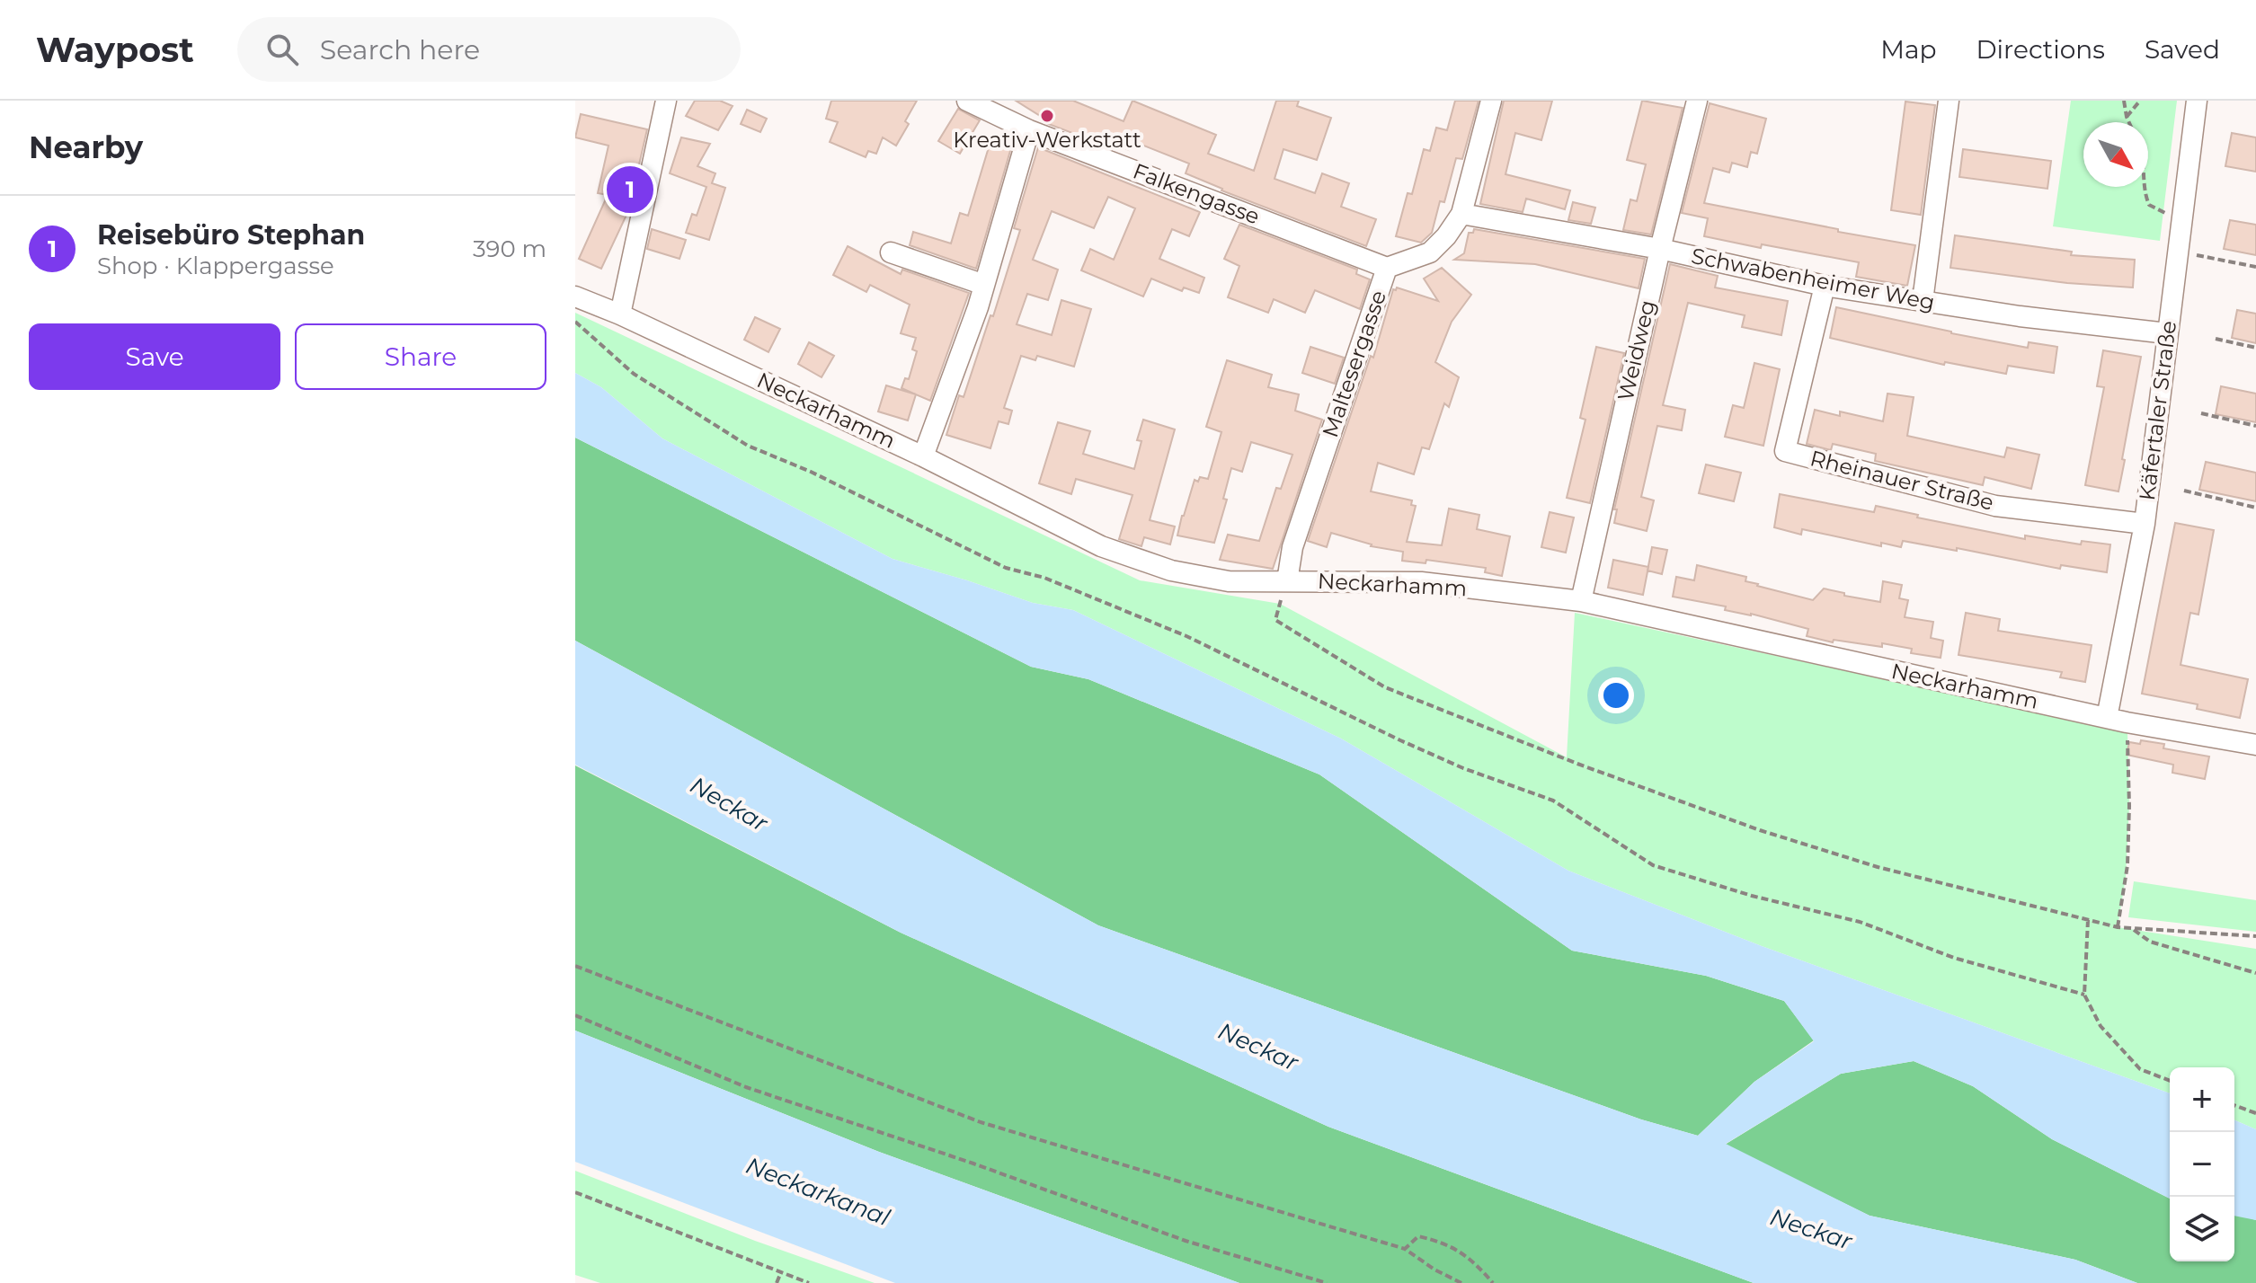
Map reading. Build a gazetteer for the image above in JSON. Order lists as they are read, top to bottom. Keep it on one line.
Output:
{"streets":{"street":["Falkengasse","Schwabenheimer Weg","Weidweg","Maltesergasse","Neckarhamm","Käfertaler Straße","Rheinauer Straße"]},"crossings":[["Falkengasse","Maltesergasse"],["Schwabenheimer Weg","Weidweg"],["Schwabenheimer Weg","Maltesergasse"],["Schwabenheimer Weg","Käfertaler Straße"],["Schwabenheimer Weg","Rheinauer Straße"],["Weidweg","Neckarhamm"],["Maltesergasse","Neckarhamm"],["Neckarhamm","Käfertaler Straße"],["Käfertaler Straße","Rheinauer Straße"]],"water":["Neckar","Neckarkanal"],"places":["Kreativ-Werkstatt"],"north":"bottom right","page":{"header":"Waypost","search":"Search here","nav":["Map","Directions","Saved"],"heading":"Nearby","pins":"1","list":[{"mark":"1","name":"Reisebüro Stephan","note":"Shop · Klappergasse","value":"390 m"}],"buttons":["Save","Share"],"map_buttons":["+","−"]}}
